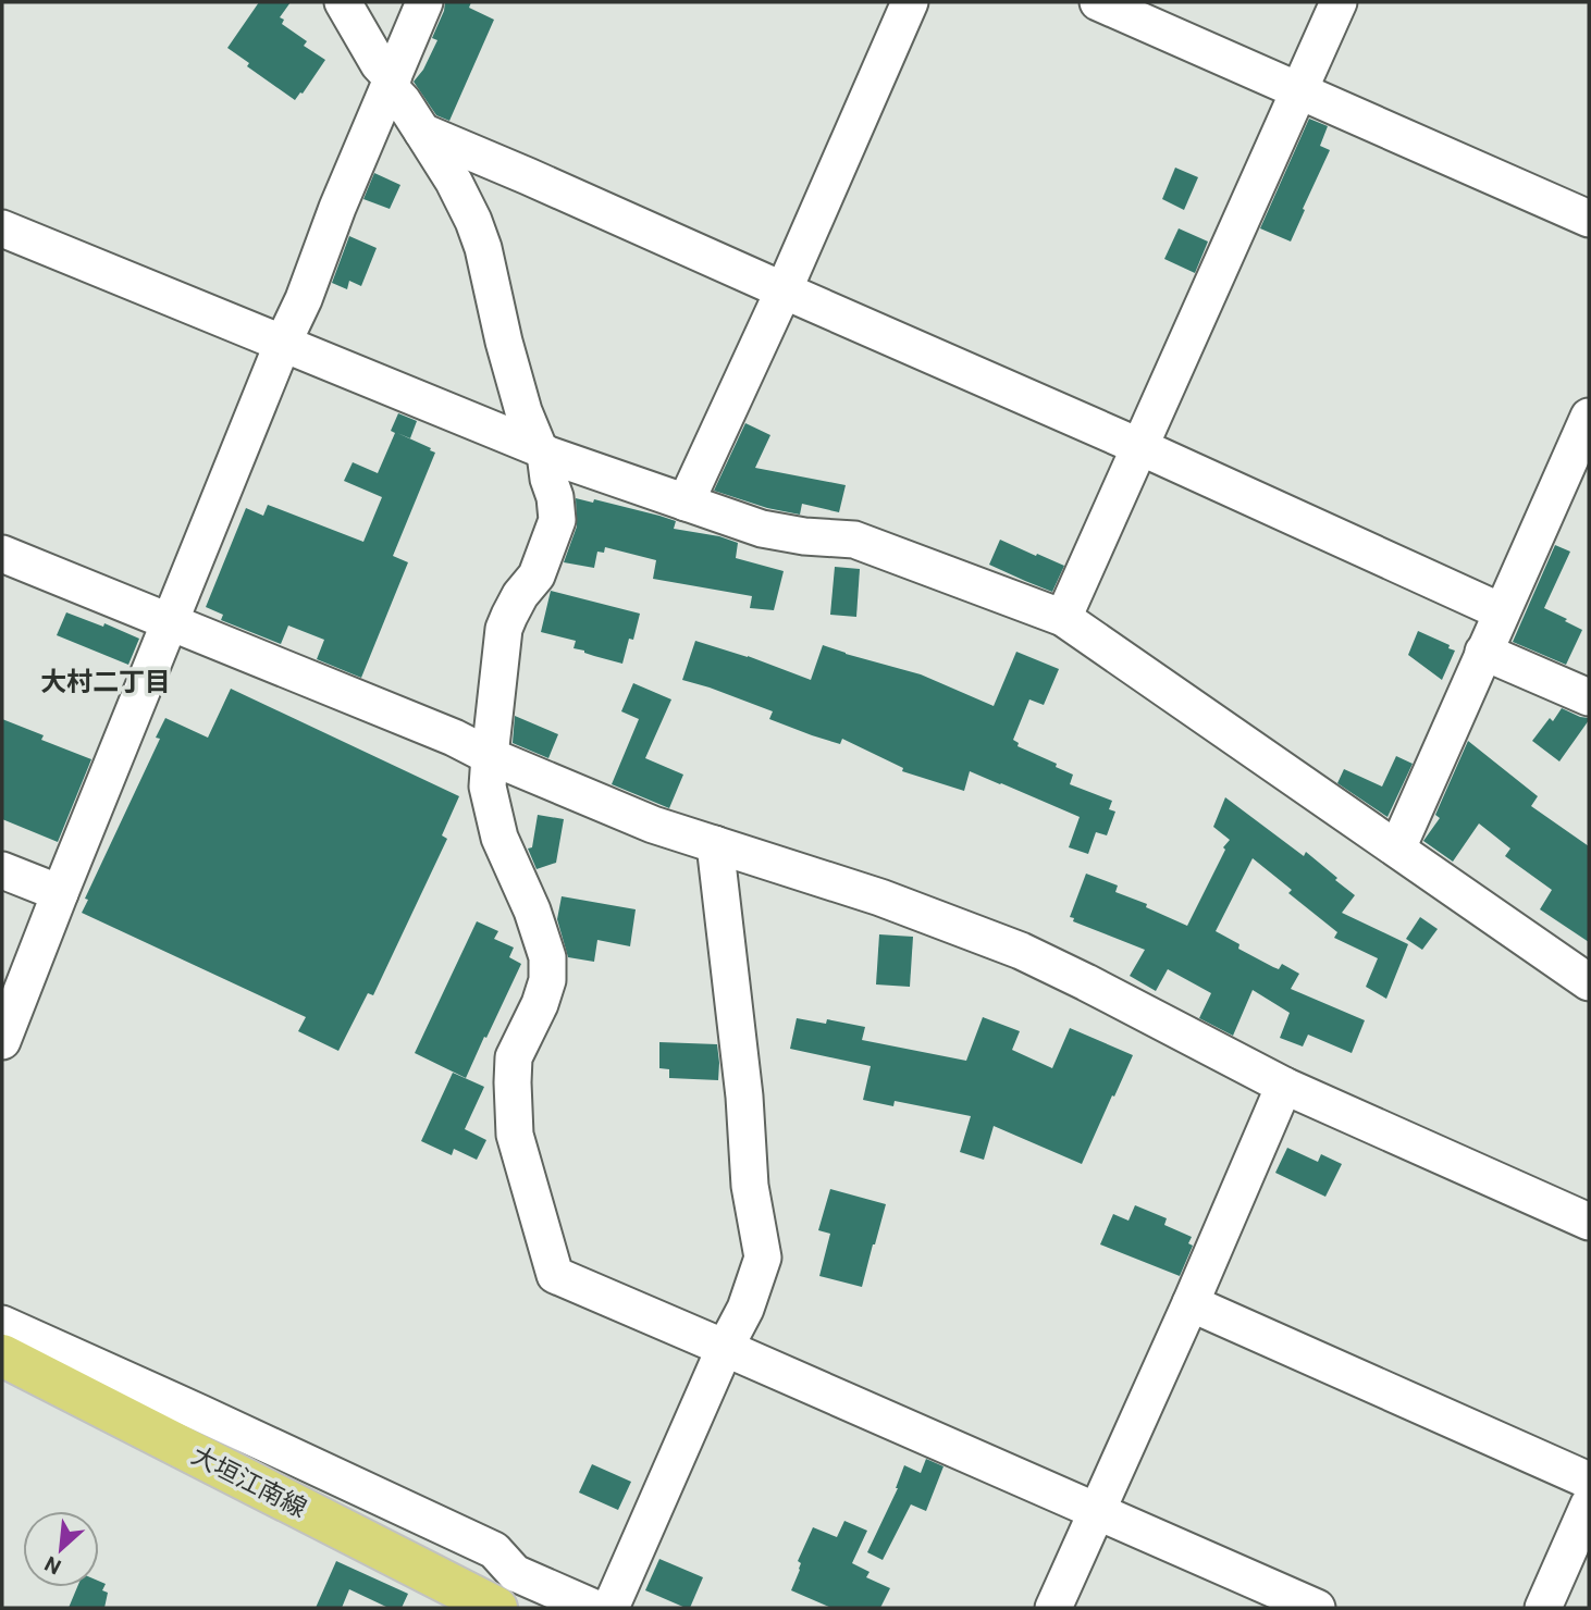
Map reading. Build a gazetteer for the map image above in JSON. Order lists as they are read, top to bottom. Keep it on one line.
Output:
{"streets":{"main road":["大垣江南線"]},"districts":["大村二丁目"],"north":"bottom left"}
